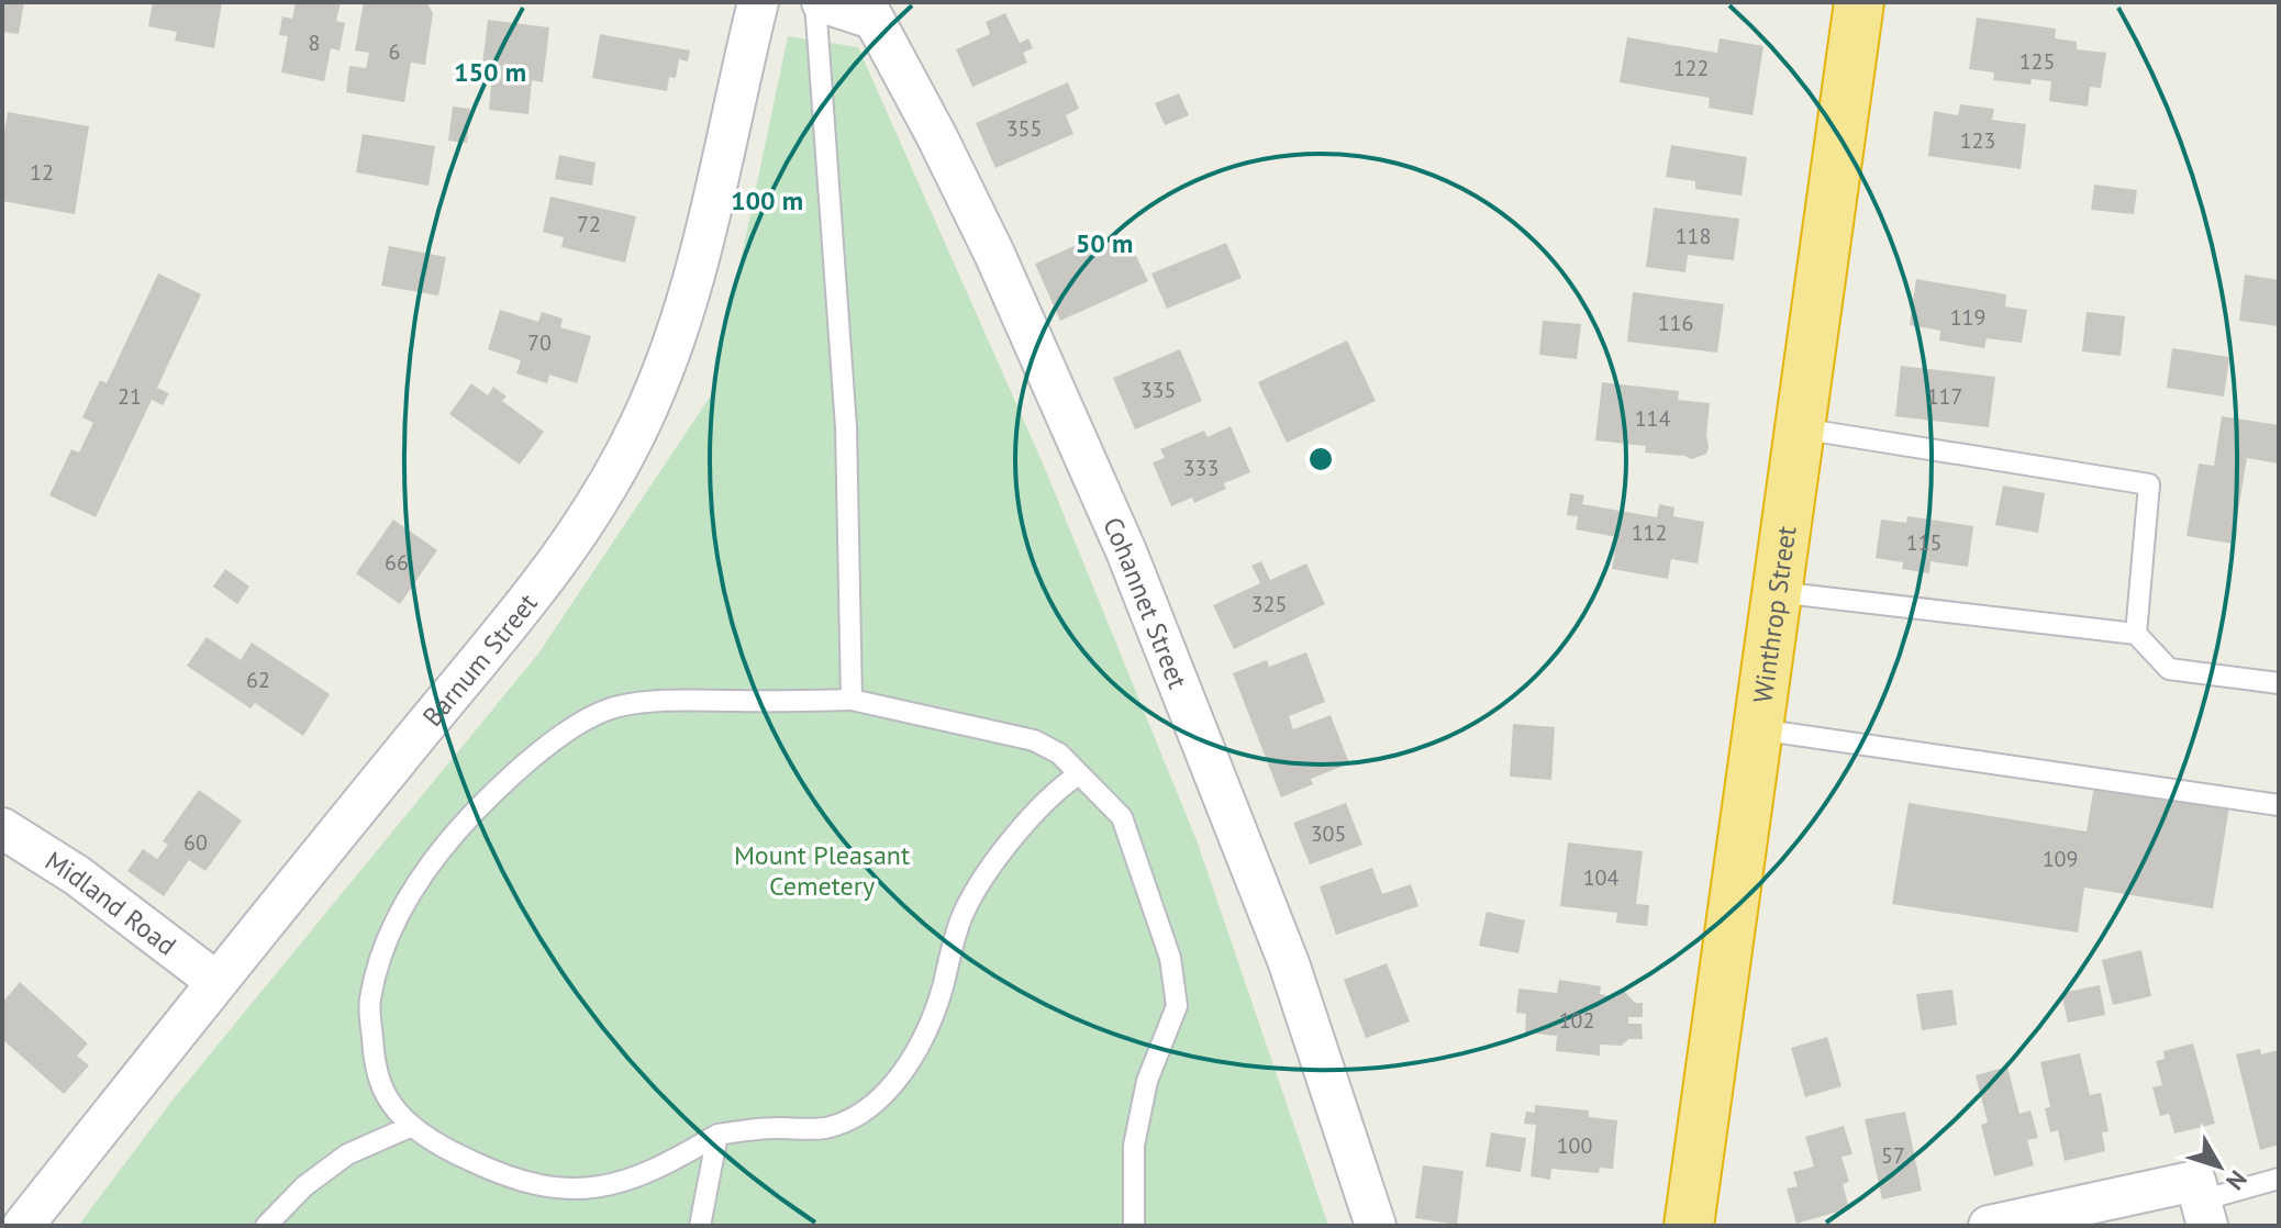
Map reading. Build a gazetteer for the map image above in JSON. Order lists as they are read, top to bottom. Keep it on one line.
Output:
{"streets":{"highway":["Winthrop Street"],"street":["Cohannet Street","Barnum Street","Midland Road"]},"crossings":[["Barnum Street","Midland Road"]],"parks":["Mount Pleasant Cemetery"],"house_numbers":["8","6","125","122","355","123","12","72","118","119","116","70","335","21","117","114","333","112","115","66","325","62","305","60","109","104","102","100","57"],"north":"bottom right","rings":["150 m","100 m","50 m"]}
